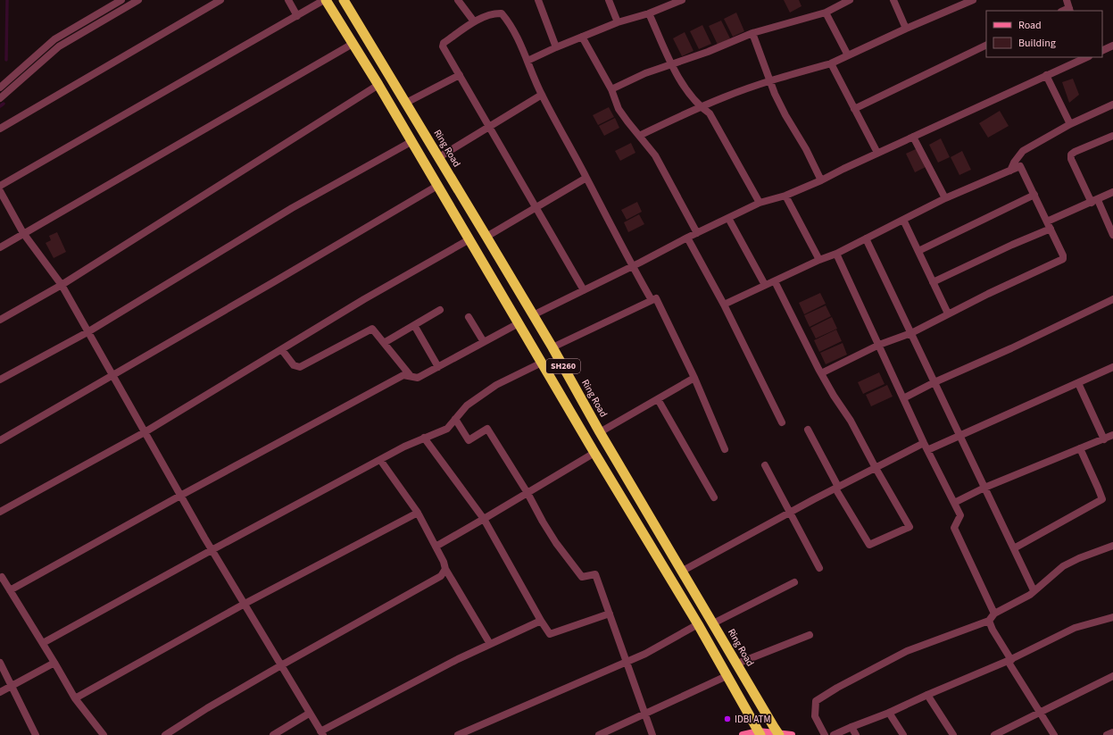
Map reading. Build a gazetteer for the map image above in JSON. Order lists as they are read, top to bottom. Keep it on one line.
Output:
{"streets":{"highway":["Ring Road","SH260"]},"places":["IDBI ATM"],"legend":["Road","Building"]}
